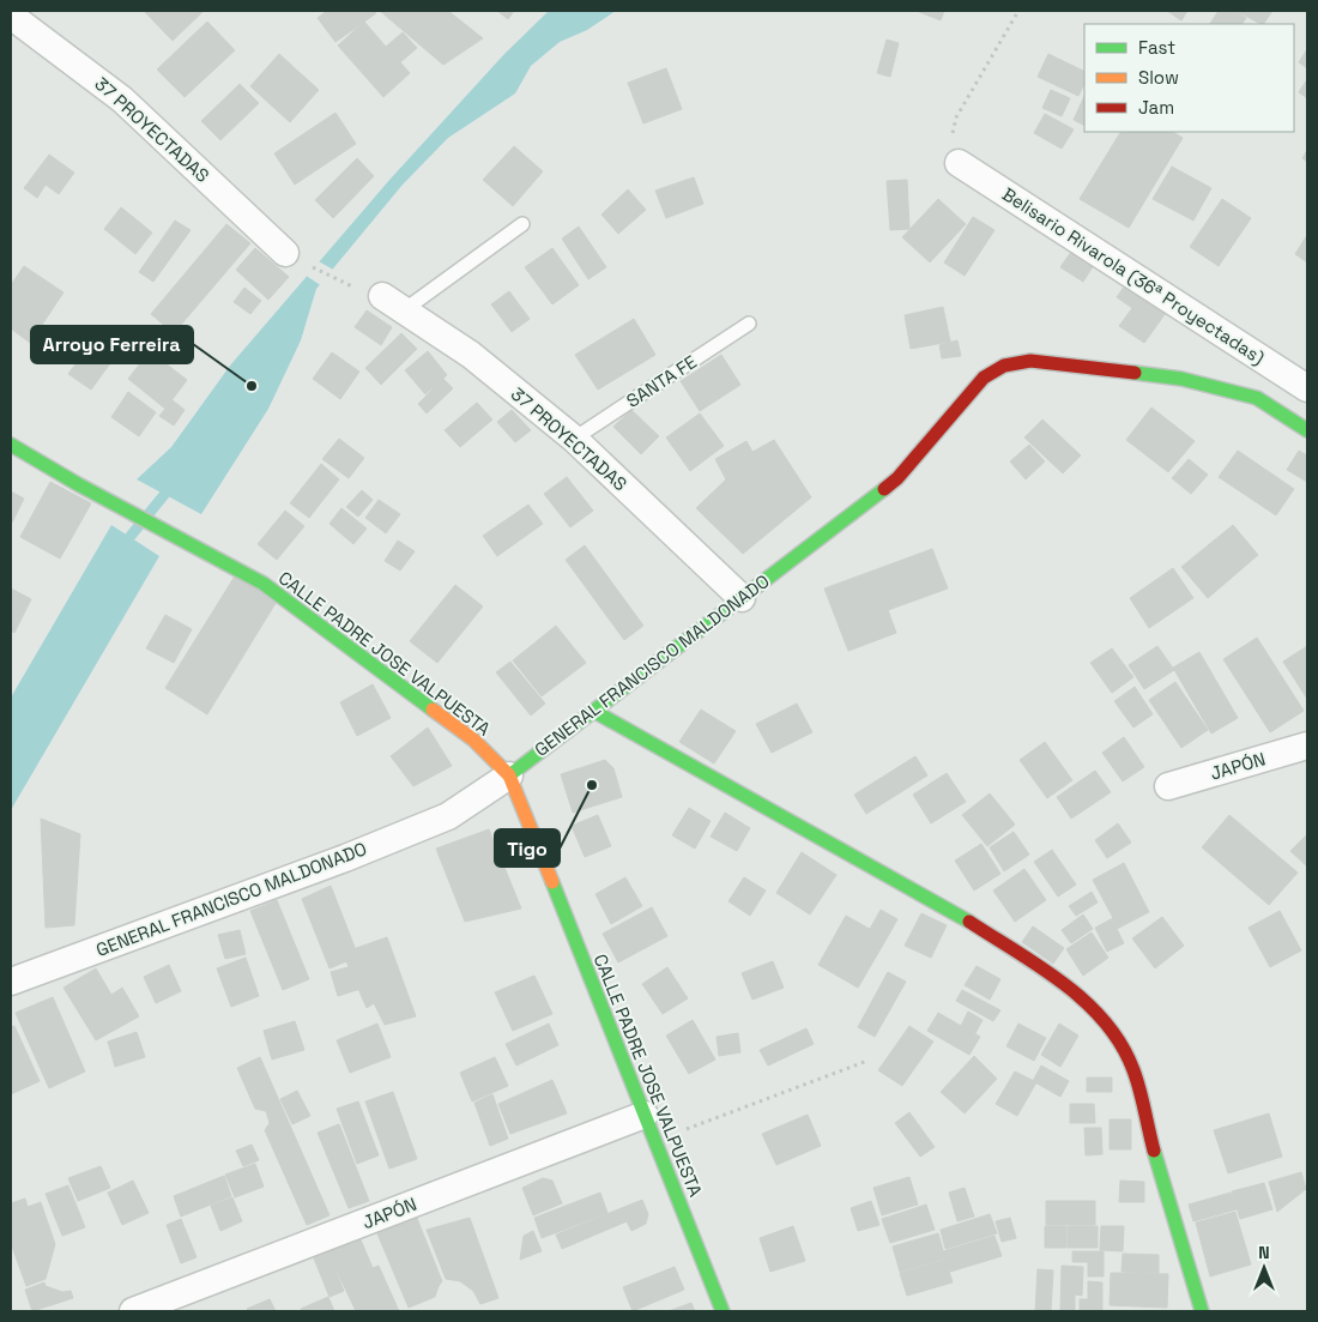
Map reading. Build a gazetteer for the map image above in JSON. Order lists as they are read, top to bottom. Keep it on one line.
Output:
{"streets":{"street":["37 PROYECTADAS","Belisario Rivarola (36ª Proyectadas)","CALLE PADRE JOSE VALPUESTA","GENERAL FRANCISCO MALDONADO","JAPÓN"],"lane":["SANTA FE"]},"crossings":[["37 PROYECTADAS","SANTA FE"],["37 PROYECTADAS","GENERAL FRANCISCO MALDONADO"],["CALLE PADRE JOSE VALPUESTA","GENERAL FRANCISCO MALDONADO"],["CALLE PADRE JOSE VALPUESTA","JAPÓN"]],"places":["Arroyo Ferreira","Tigo"],"legend":["Fast","Slow","Jam"],"north":"top"}
